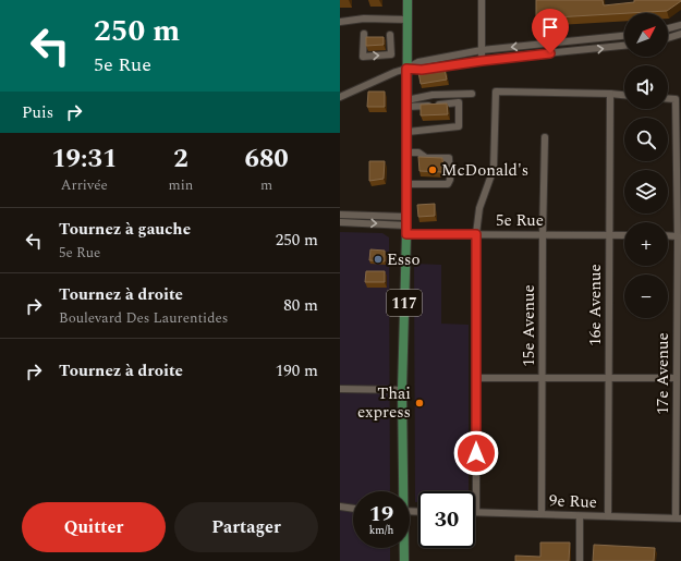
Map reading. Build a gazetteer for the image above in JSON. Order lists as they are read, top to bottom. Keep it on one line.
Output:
{"streets":{"main road":["117"],"street":["5e Rue","16e Avenue","15e Avenue","17e Avenue","9e Rue"]},"crossings":[["5e Rue","117"],["5e Rue","16e Avenue"],["5e Rue","15e Avenue"],["16e Avenue","9e Rue"],["15e Avenue","9e Rue"],["17e Avenue","9e Rue"]],"places":["McDonald's","Esso","Thai express"],"north":"top right","page":{"turn":["250 m","5e Rue"],"map_buttons":["+","−"],"then":"Puis","eta":["19:31","Arrivée","2","min","680","m"],"list":[{"name":"Tournez à gauche","note":"5e Rue","value":"250 m"},{"name":"Tournez à droite","note":"Boulevard Des Laurentides","value":"80 m"},{"name":"Tournez à droite","value":"190 m"}],"speed":"19 km/h","limit":"30","buttons":["Quitter","Partager"]}}
